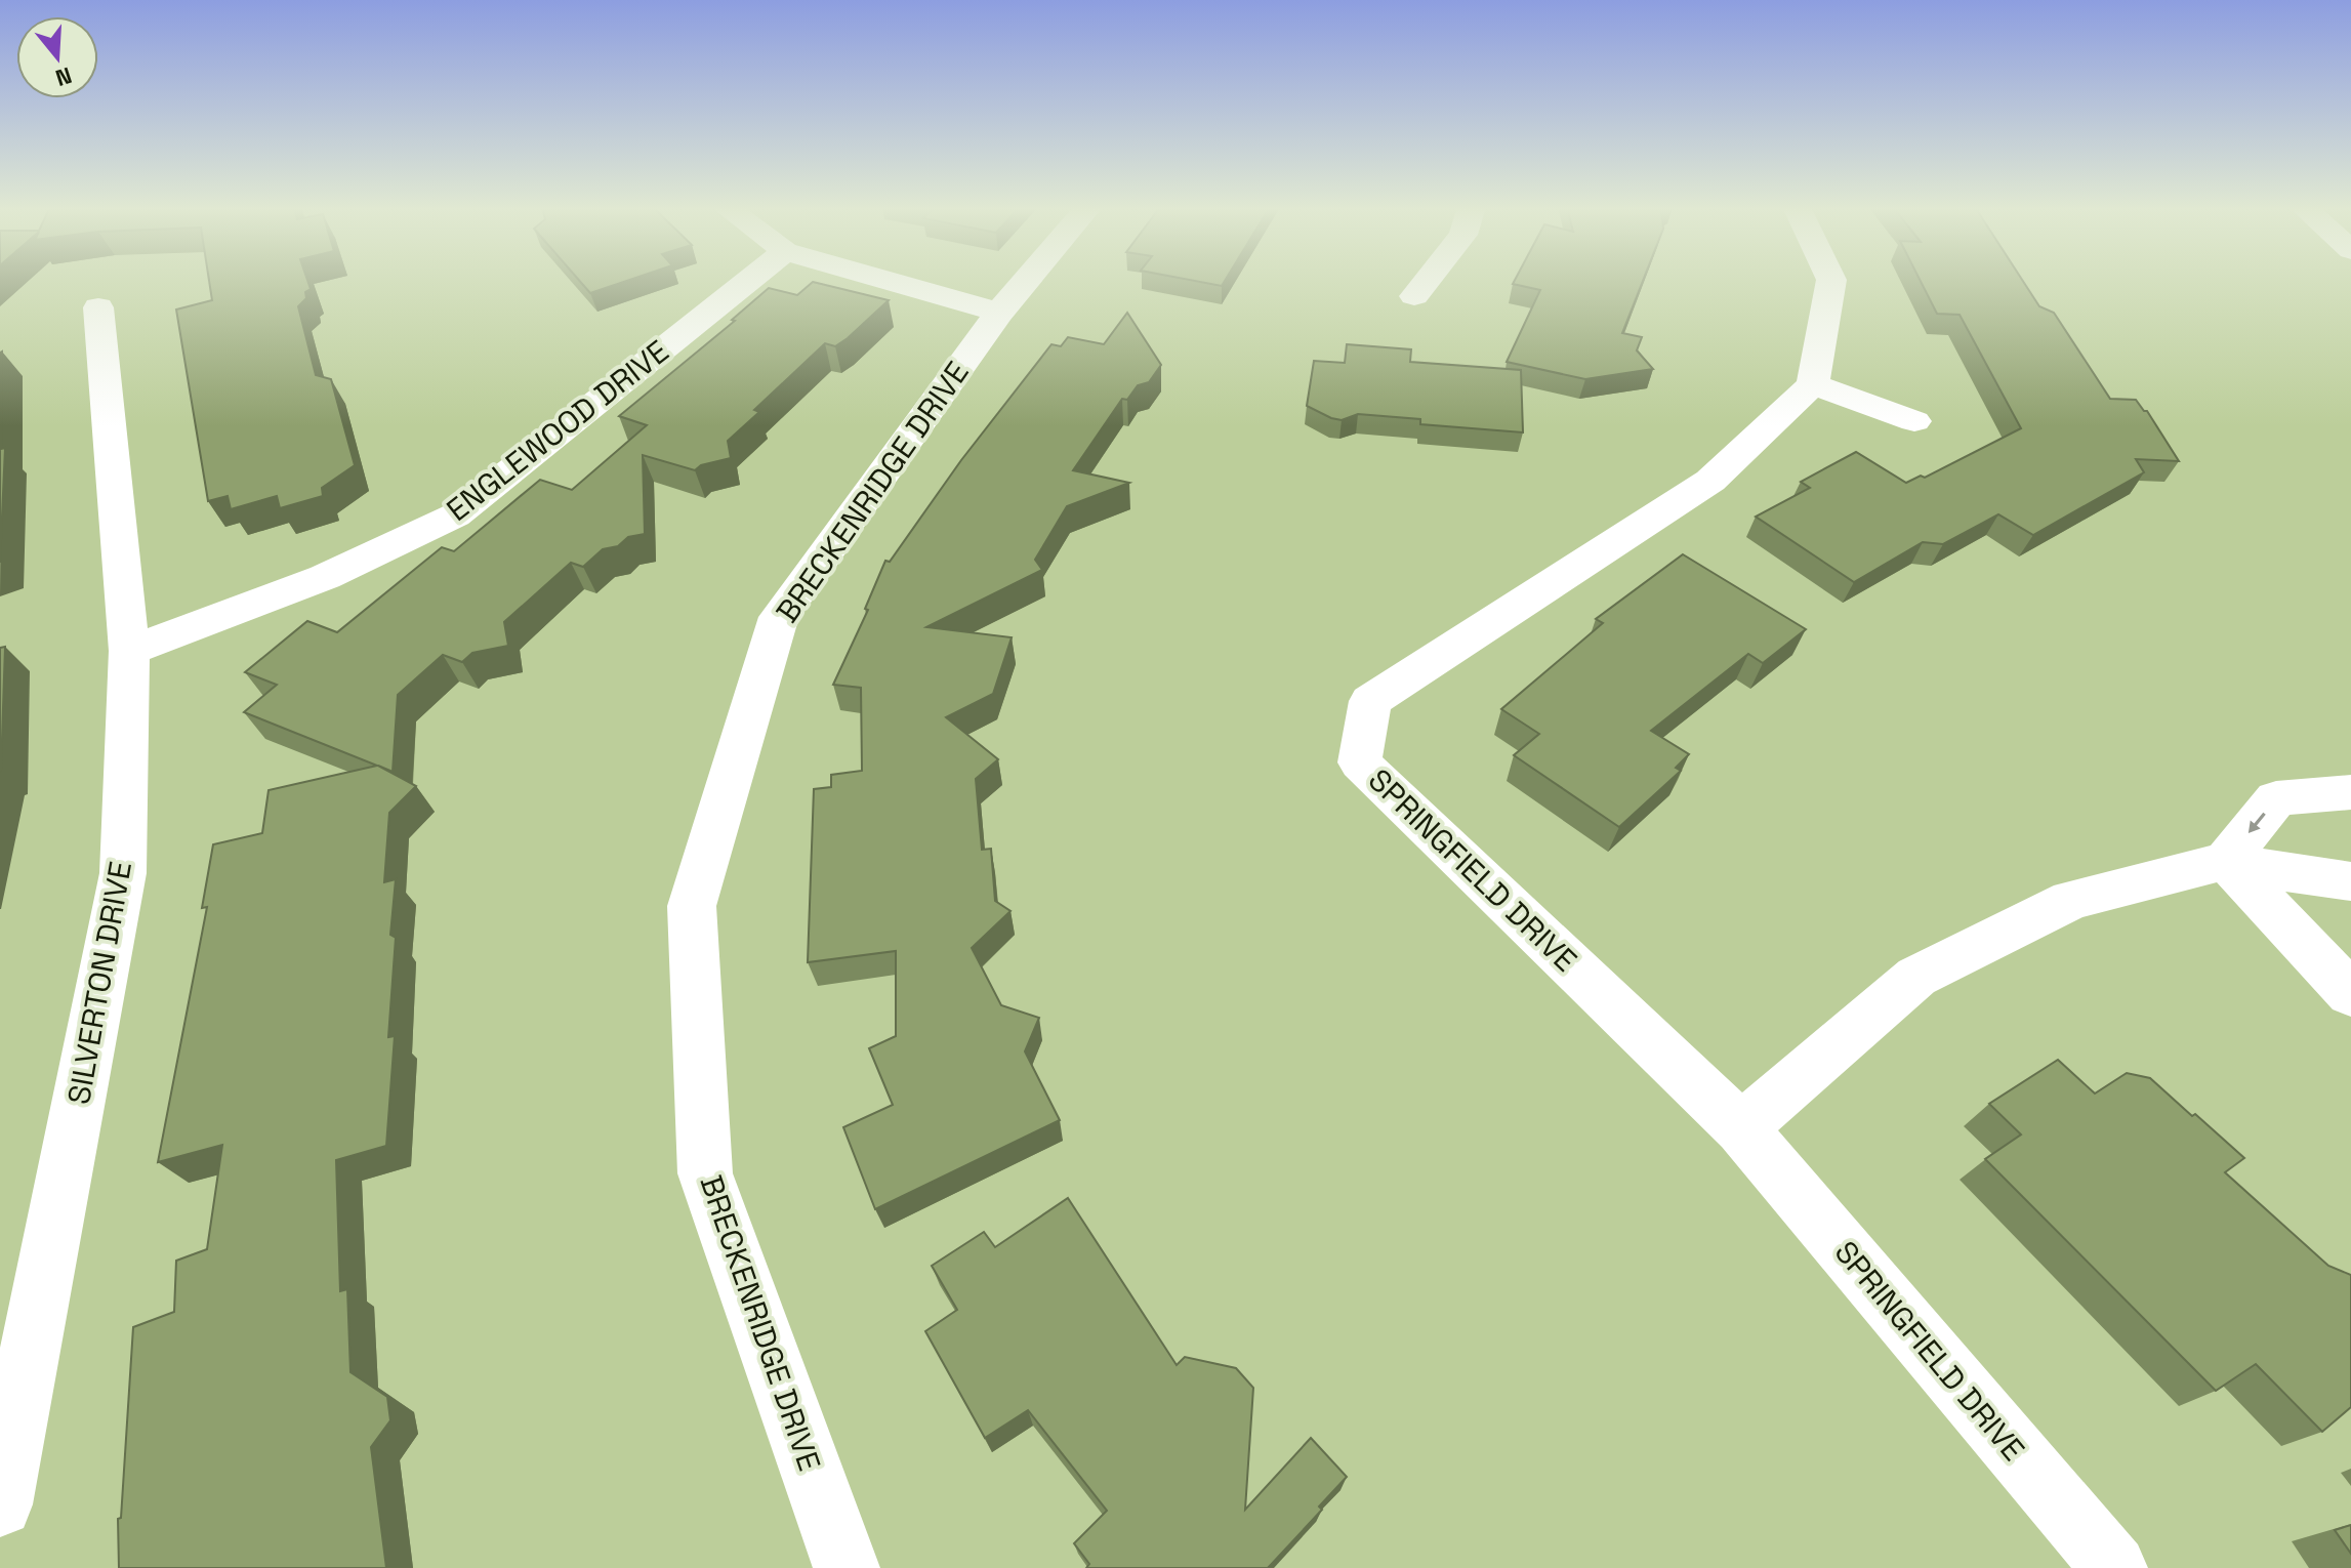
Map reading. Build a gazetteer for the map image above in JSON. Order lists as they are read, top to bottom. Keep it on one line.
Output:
{"streets":{"street":["ENGLEWOOD DRIVE","BRECKENRIDGE DRIVE","SPRINGFIELD DRIVE","SILVERTON DRIVE"]},"crossings":[["ENGLEWOOD DRIVE","SILVERTON DRIVE"]],"north":"bottom"}
